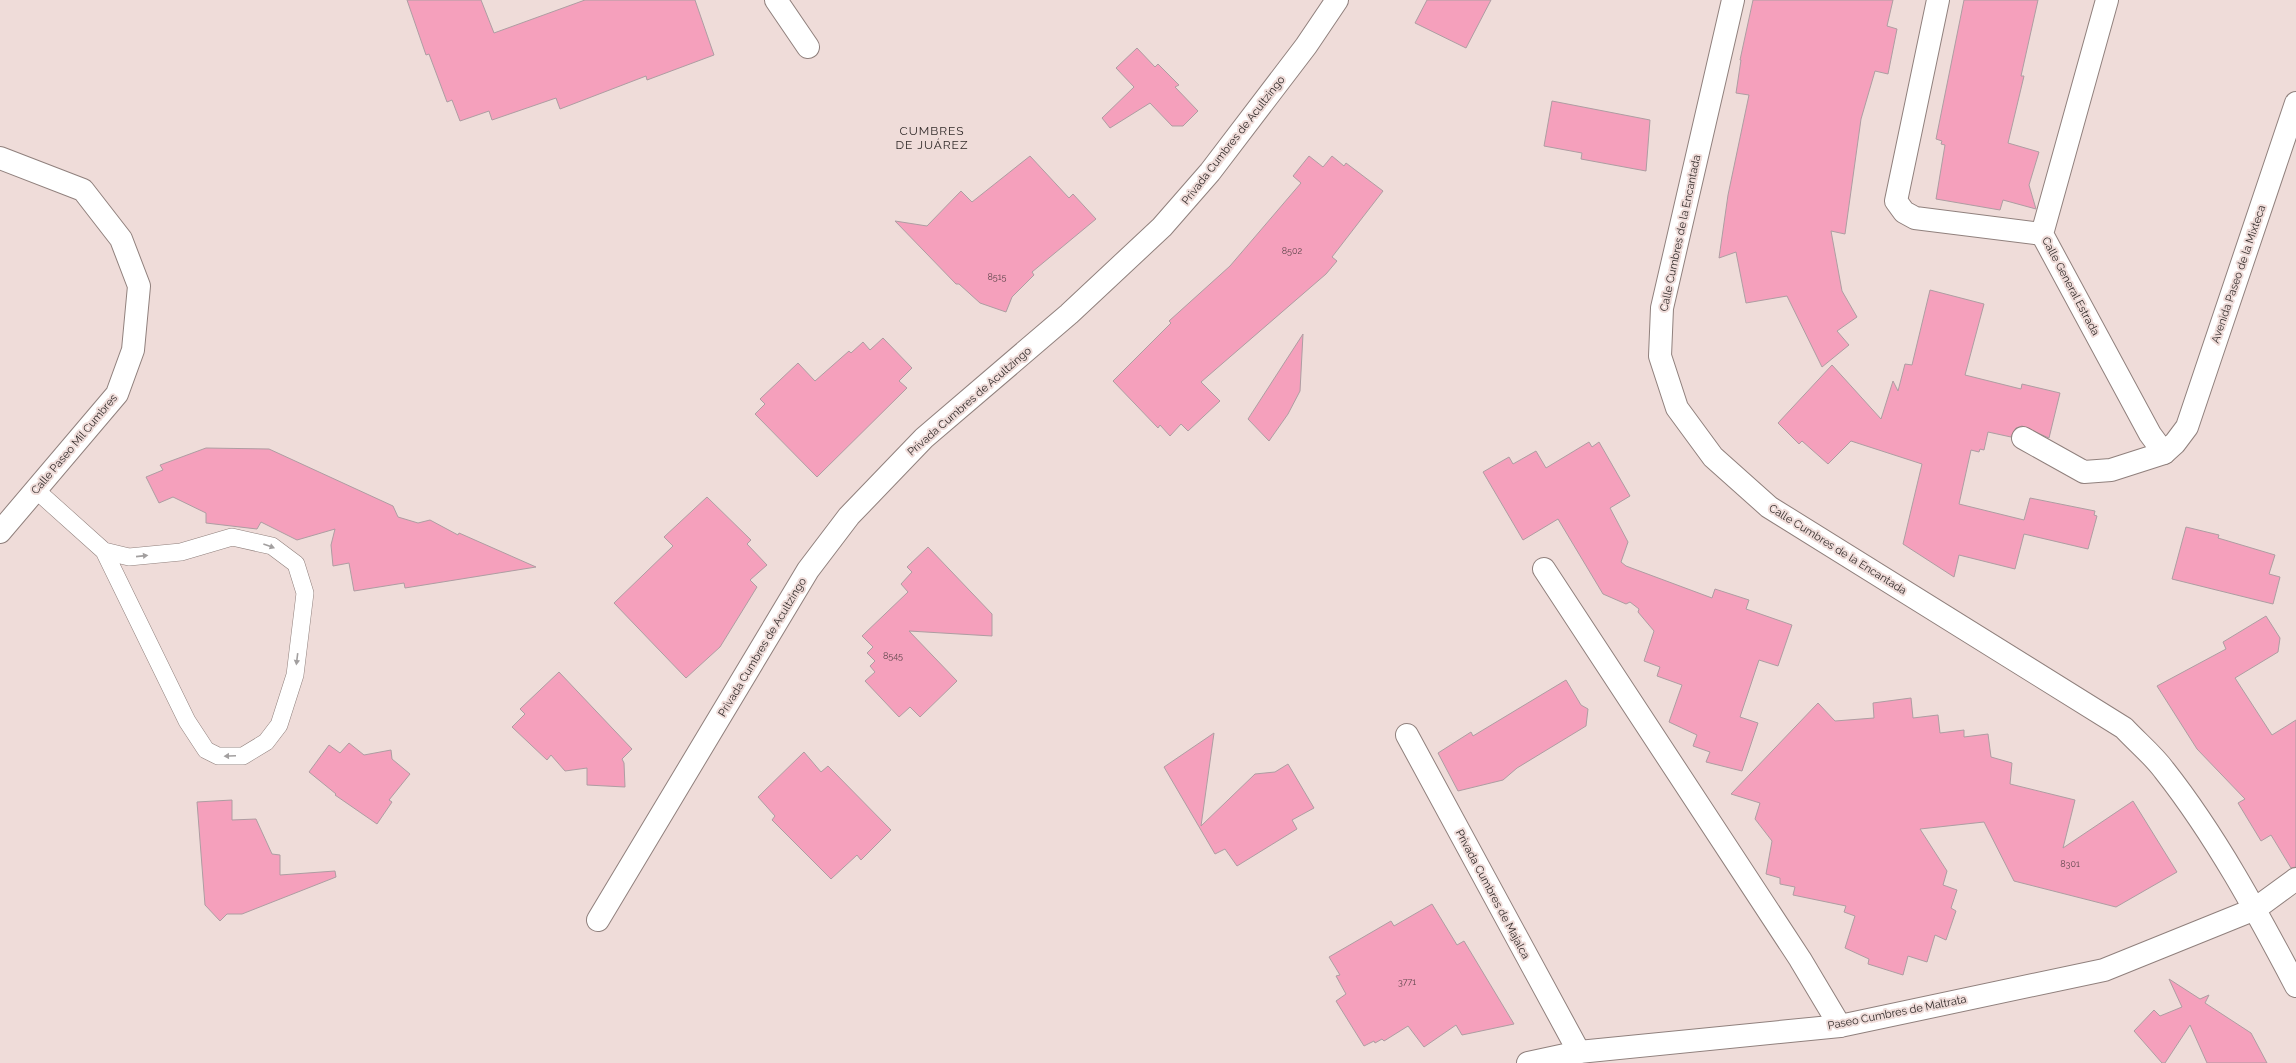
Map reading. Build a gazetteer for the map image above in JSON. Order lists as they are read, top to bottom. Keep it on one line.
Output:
{"streets":{"street":["Privada Cumbres de Acultzingo","Calle Cumbres de la Encantada","Avenida Paseo de la Mixteca","Calle General Estrada","Calle Paseo Mil Cumbres","Privada Cumbres de Majalca","Paseo Cumbres de Maltrata"]},"crossings":[["Calle Cumbres de la Encantada","Paseo Cumbres de Maltrata"],["Avenida Paseo de la Mixteca","Calle General Estrada"],["Privada Cumbres de Majalca","Paseo Cumbres de Maltrata"]],"districts":["CUMBRES DE JUÁREZ"],"house_numbers":["8502","8515","8545","8301","3771"]}
